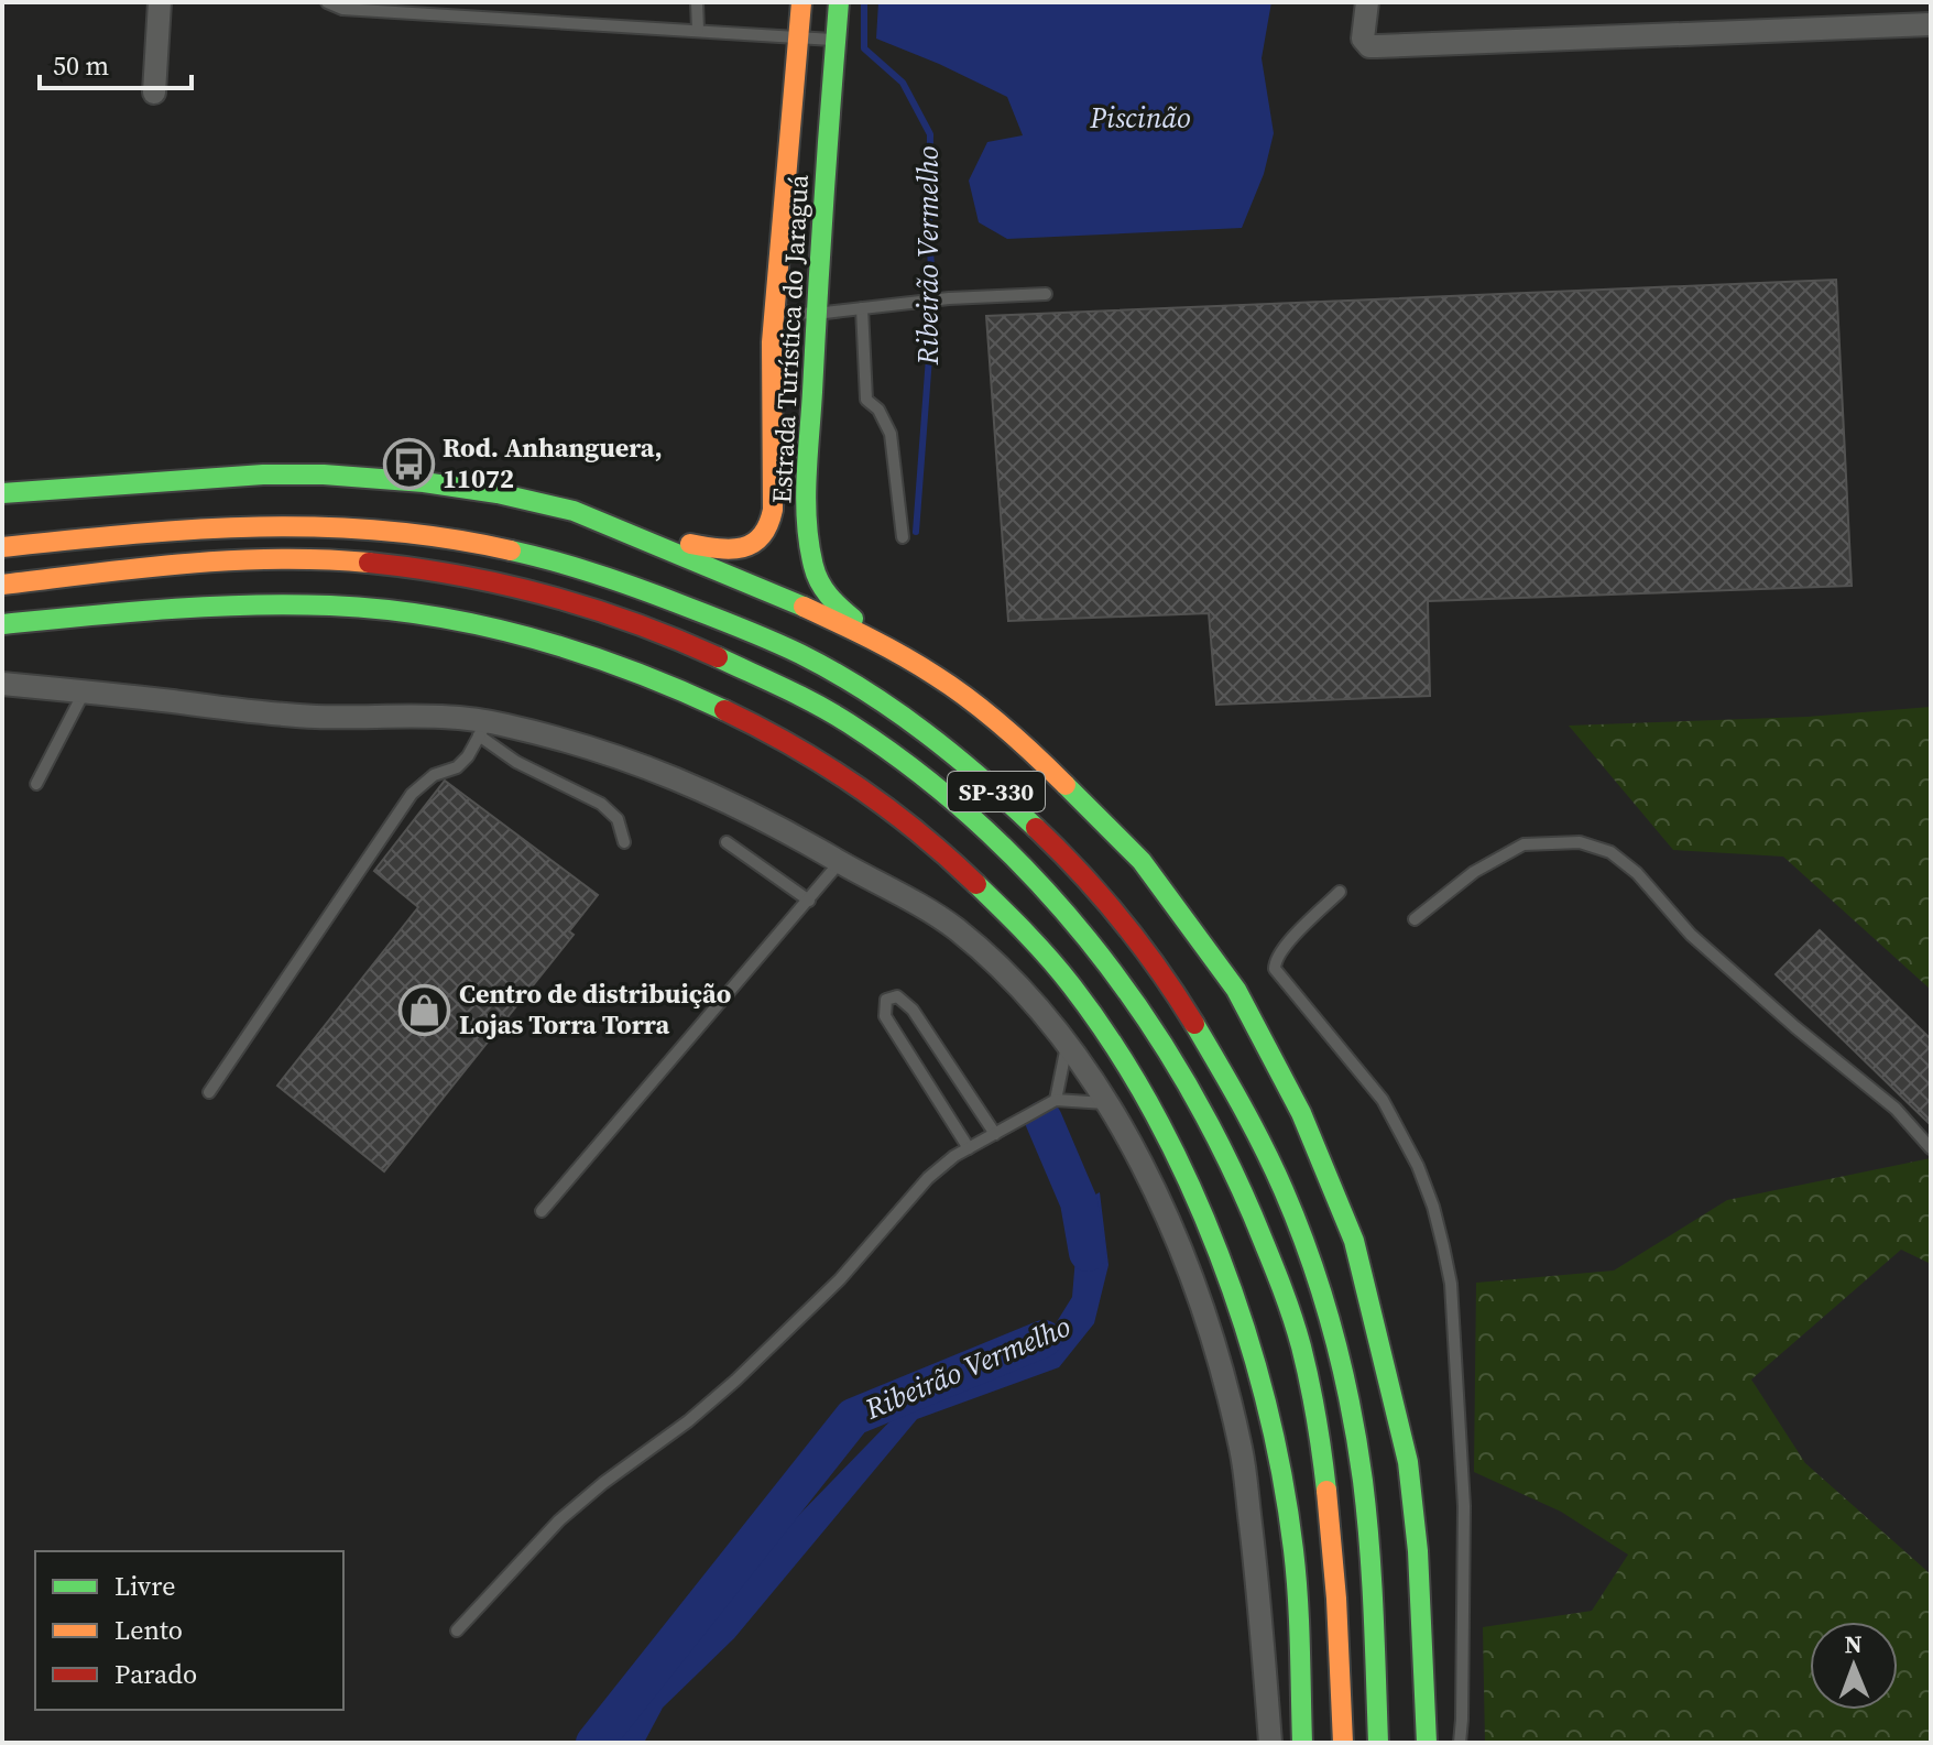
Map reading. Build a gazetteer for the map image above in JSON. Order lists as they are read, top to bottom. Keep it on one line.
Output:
{"streets":{"main road":["Estrada Turística do Jaraguá","SP-330"]},"water":["Piscinão","Ribeirão Vermelho"],"places":{"bus stop":["Rod. Anhanguera, 11072"],"shop":["Centro de distribuição Lojas Torra Torra"]},"legend":["Livre","Lento","Parado"],"scale_bar":"50 m","north":"top"}
